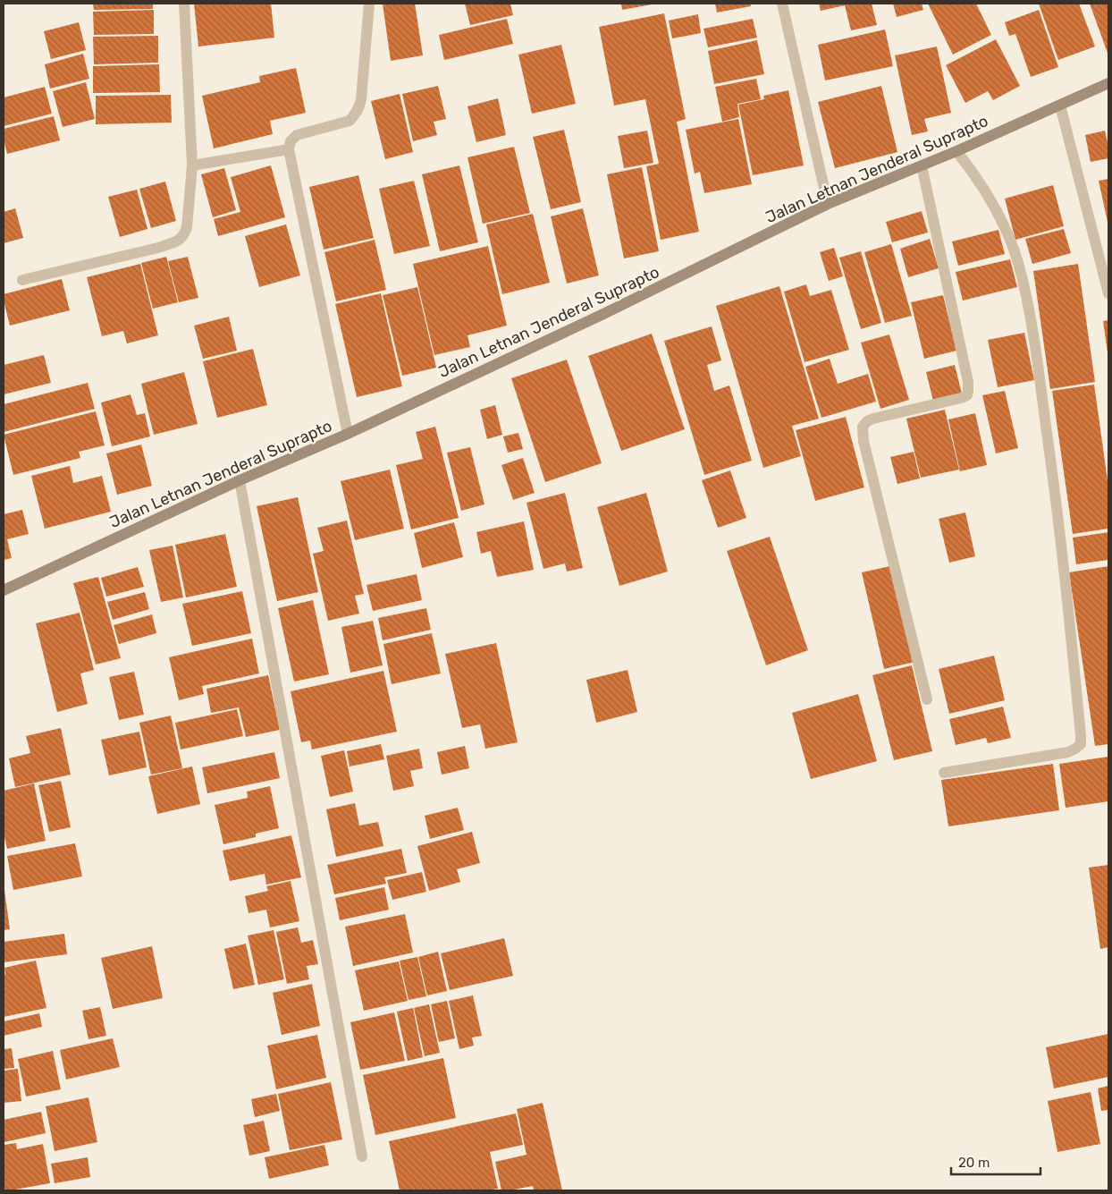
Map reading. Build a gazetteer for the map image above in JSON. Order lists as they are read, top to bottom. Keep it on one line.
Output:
{"streets":{"main road":["Jalan Letnan Jenderal Suprapto"]},"scale_bar":"20 m"}
